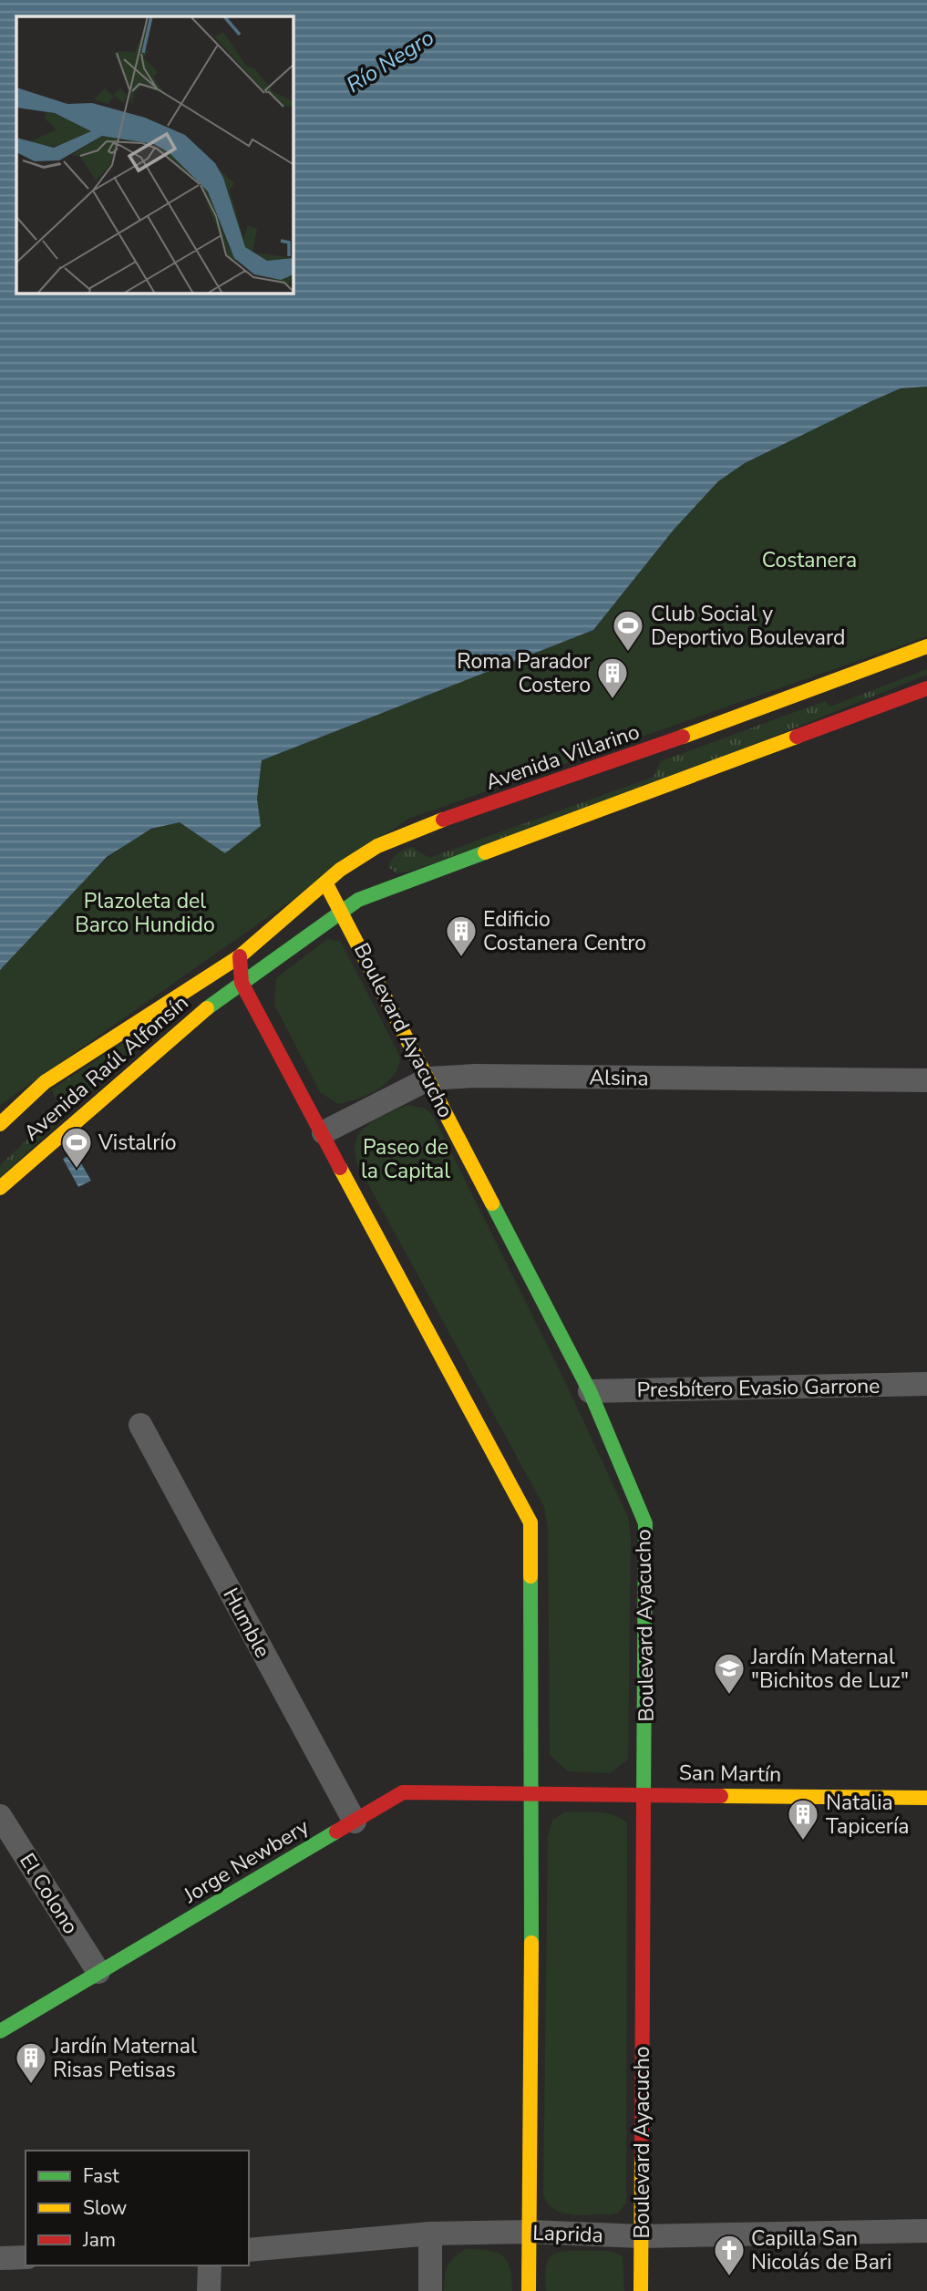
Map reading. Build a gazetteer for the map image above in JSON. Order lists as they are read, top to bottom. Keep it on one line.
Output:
{"streets":{"main road":["Avenida Villarino","Boulevard Ayacucho","Avenida Raúl Alfonsín","San Martín","Jorge Newbery"],"street":["Alsina","Presbítero Evasio Garrone","Humble","El Colono","Laprida"]},"crossings":[["Avenida Villarino","Boulevard Ayacucho"],["Avenida Villarino","Avenida Raúl Alfonsín"],["Boulevard Ayacucho","Alsina"],["Boulevard Ayacucho","Presbítero Evasio Garrone"],["Boulevard Ayacucho","San Martín"],["Boulevard Ayacucho","Laprida"],["Humble","Jorge Newbery"],["San Martín","Jorge Newbery"],["Jorge Newbery","El Colono"]],"water":["Río Negro"],"parks":["Costanera","Plazoleta del Barco Hundido","Paseo de la Capital"],"places":{"sports":["Club Social y Deportivo Boulevard","Vistalrío"],"building":["Roma Parador Costero","Edificio Costanera Centro","Natalia Tapicería","Jardín Maternal Risas Petisas"],"school or university":["Jardín Maternal \"Bichitos de Luz\""],"church":["Capilla San Nicolás de Bari"]},"legend":["Fast","Slow","Jam"]}
